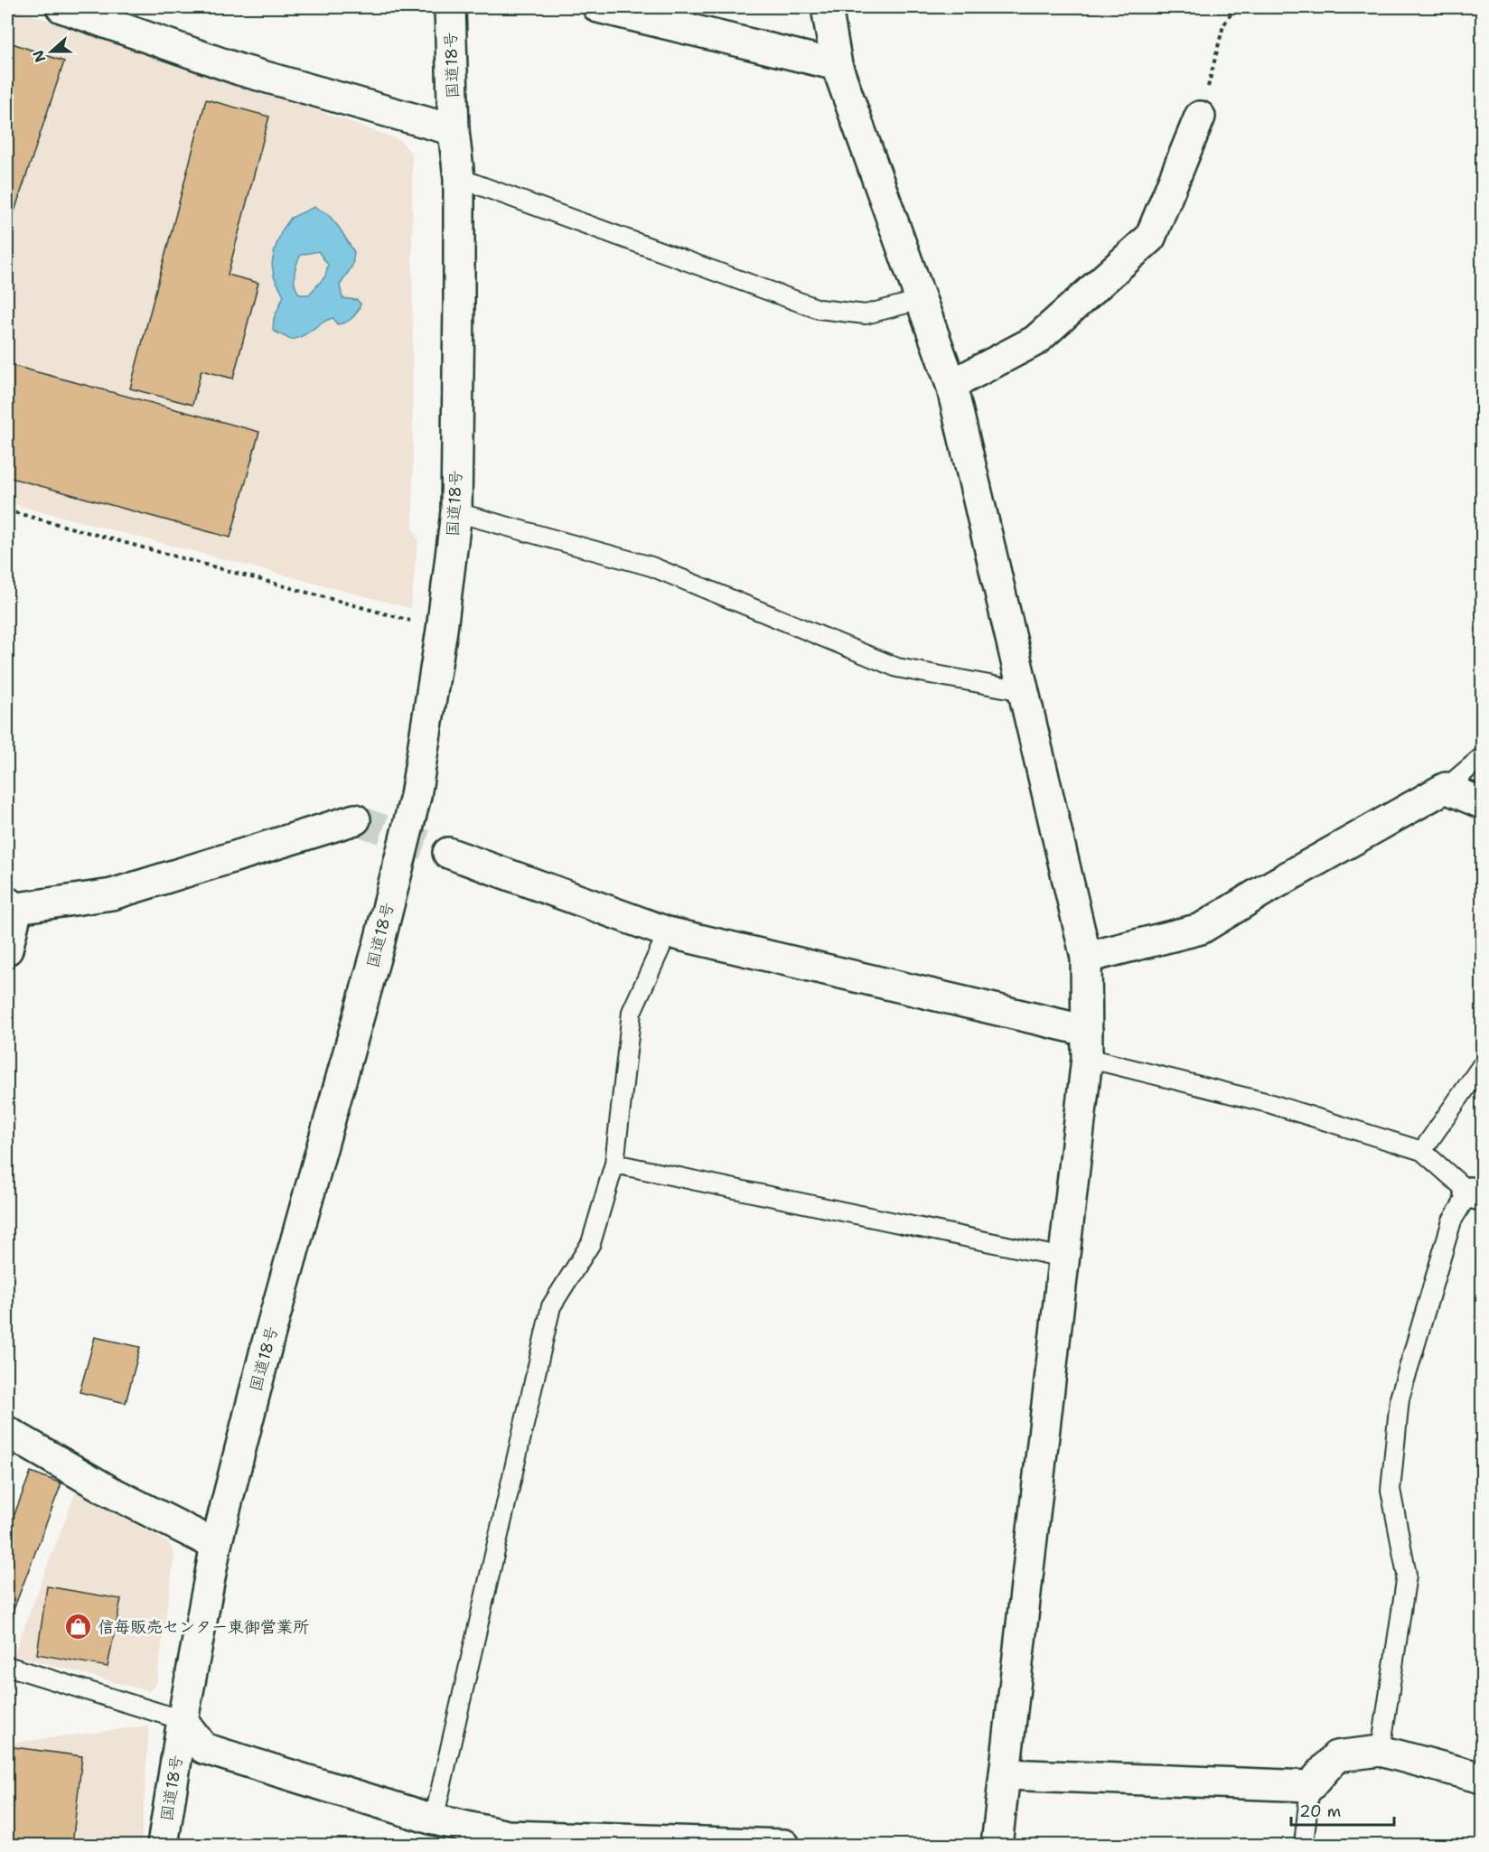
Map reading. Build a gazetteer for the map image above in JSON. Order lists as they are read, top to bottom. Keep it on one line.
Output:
{"streets":{"main road":["国道18号"]},"places":{"shop":["信毎販売センター東御営業所"]},"scale_bar":"20 m","north":"left"}
